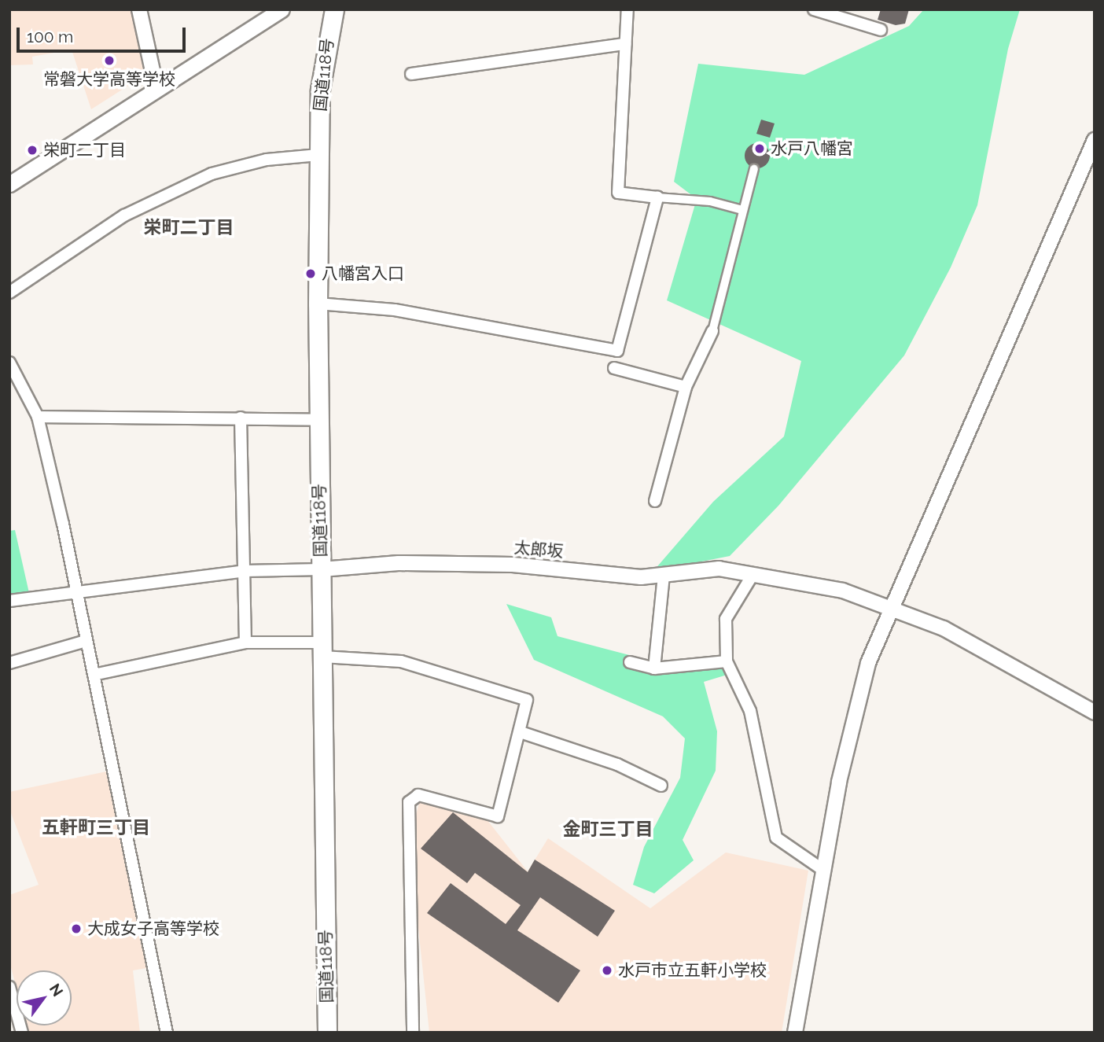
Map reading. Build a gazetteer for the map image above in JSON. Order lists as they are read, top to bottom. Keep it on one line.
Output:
{"streets":{"highway":["国道118号"],"street":["太郎坂"]},"crossings":[["国道118号","太郎坂"]],"districts":["栄町二丁目","五軒町三丁目","金町三丁目"],"places":["常磐大学高等学校","水戸八幡宮","栄町二丁目","八幡宮入口","大成女子高等学校","水戸市立五軒小学校"],"scale_bar":"100 m","north":"top right"}
